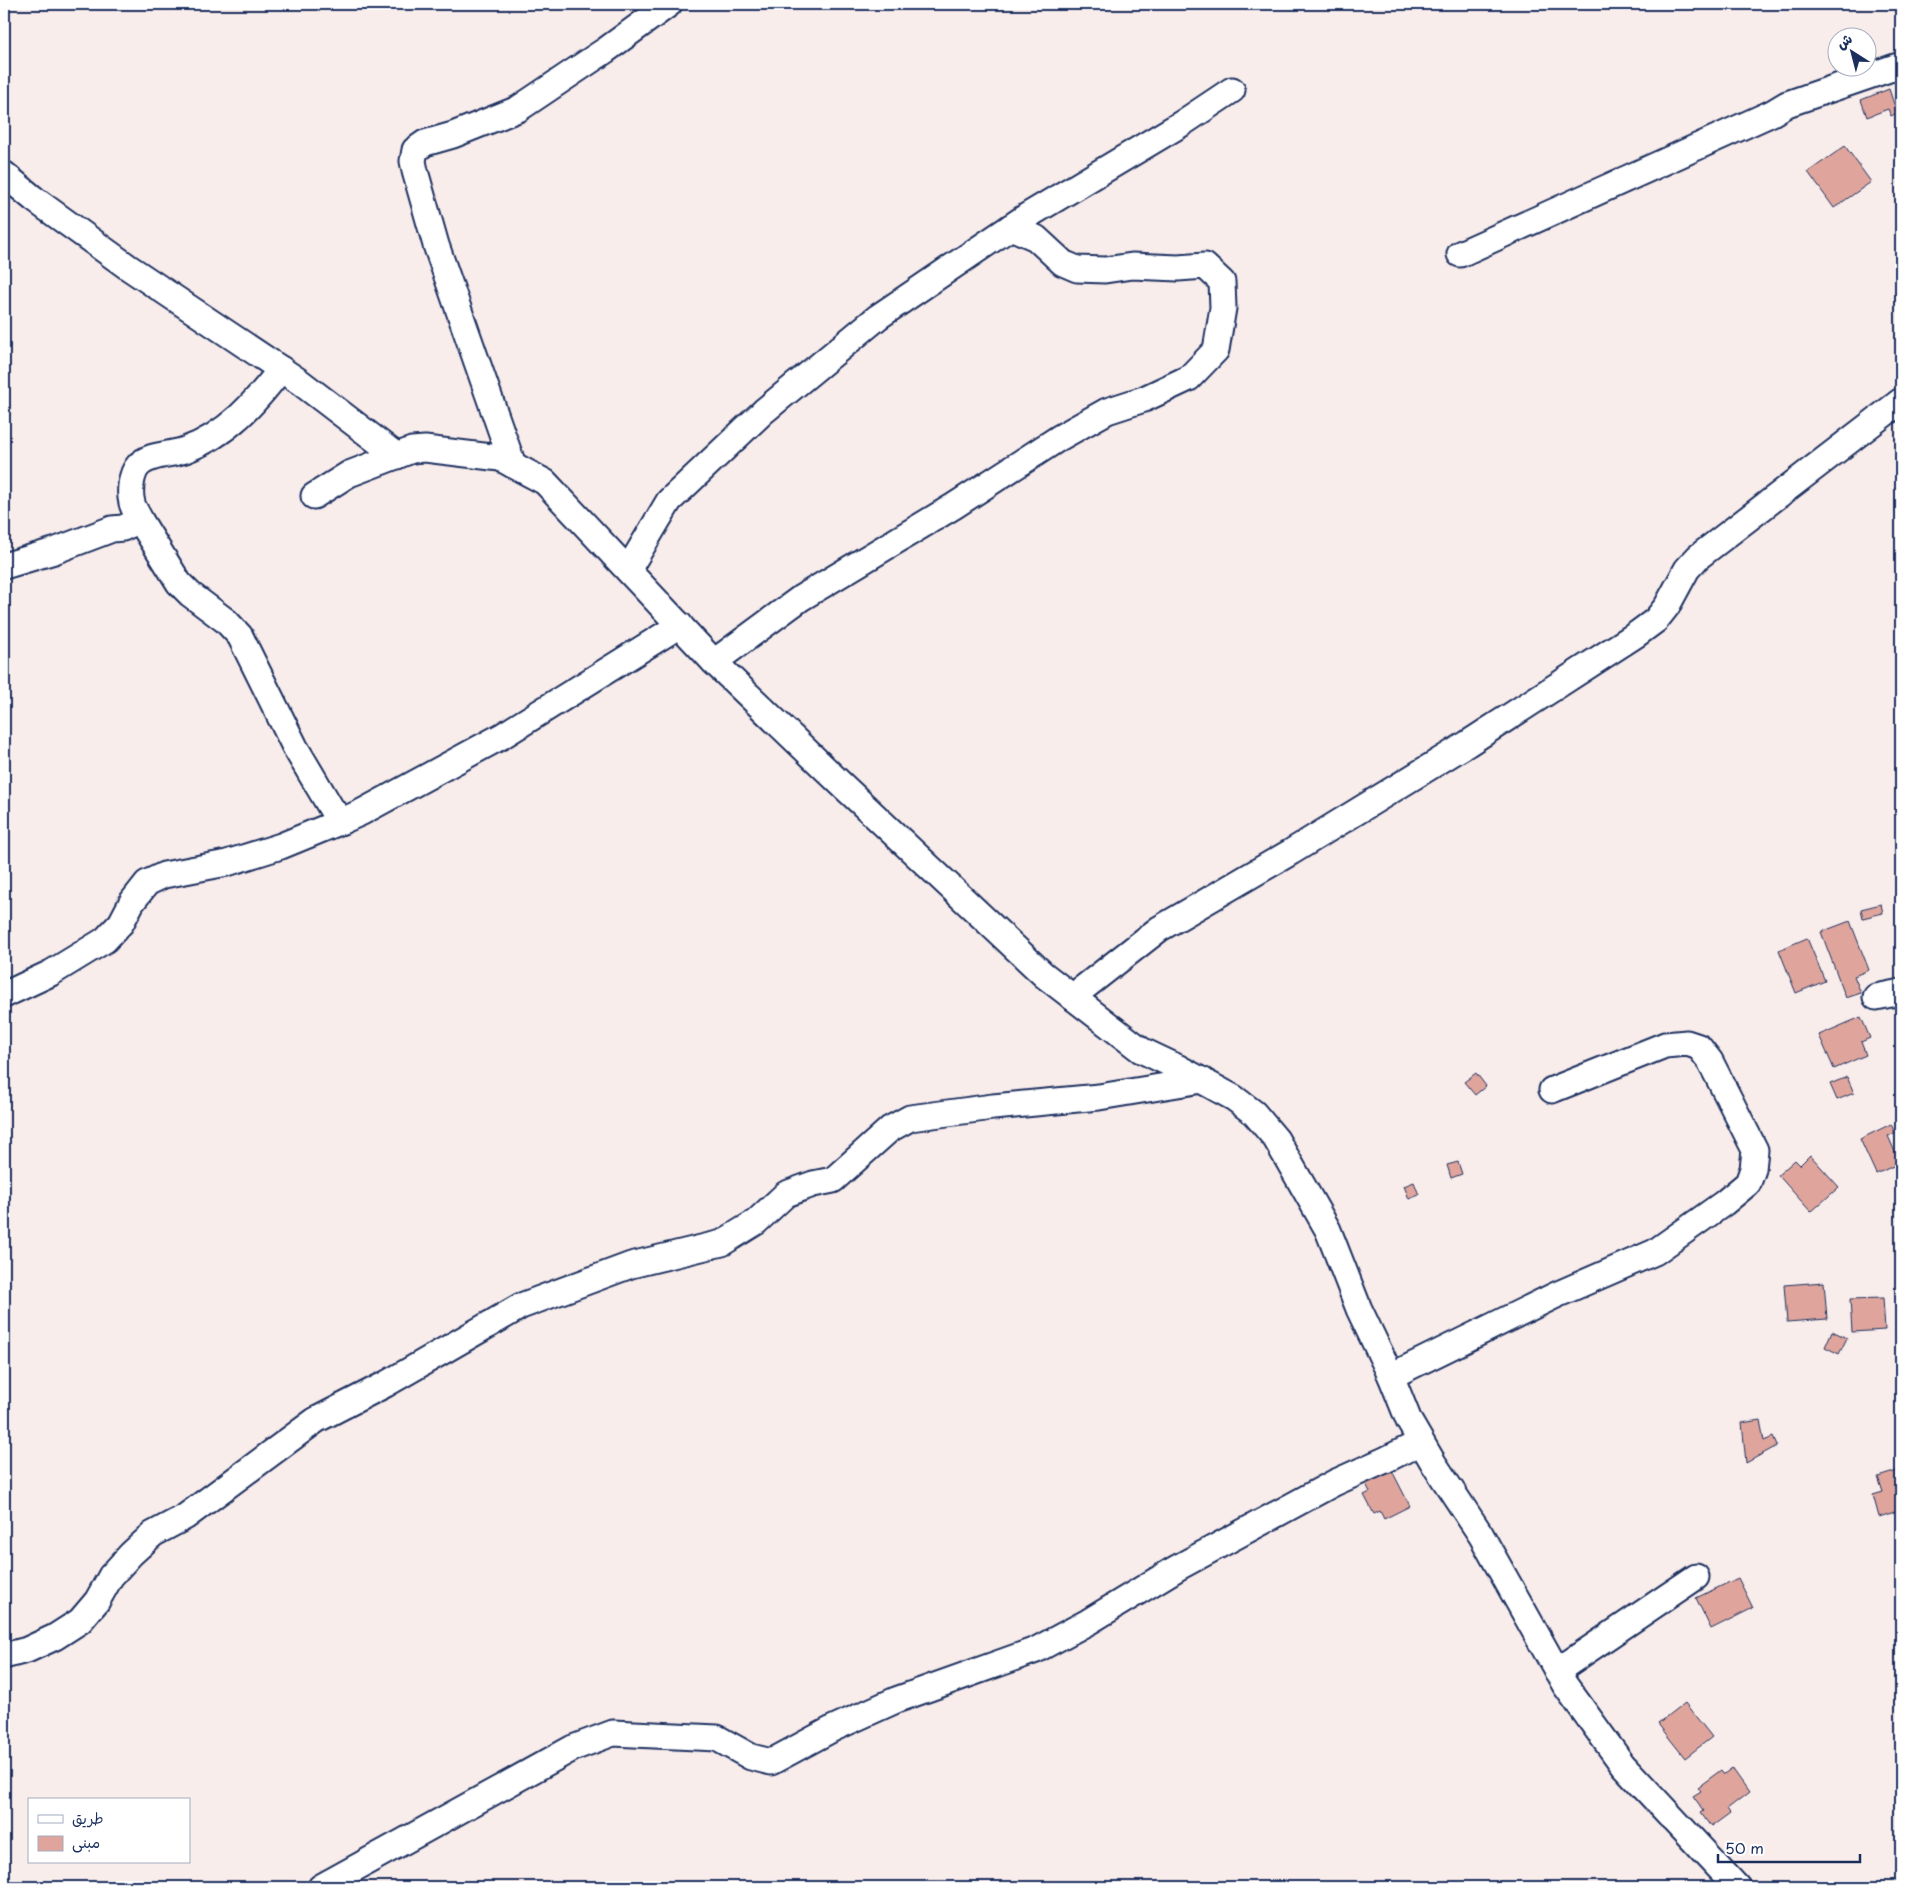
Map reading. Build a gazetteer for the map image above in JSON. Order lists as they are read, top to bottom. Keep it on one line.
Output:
{"legend":["طريق","مبنى"],"scale_bar":"50 m","north":"top left"}
